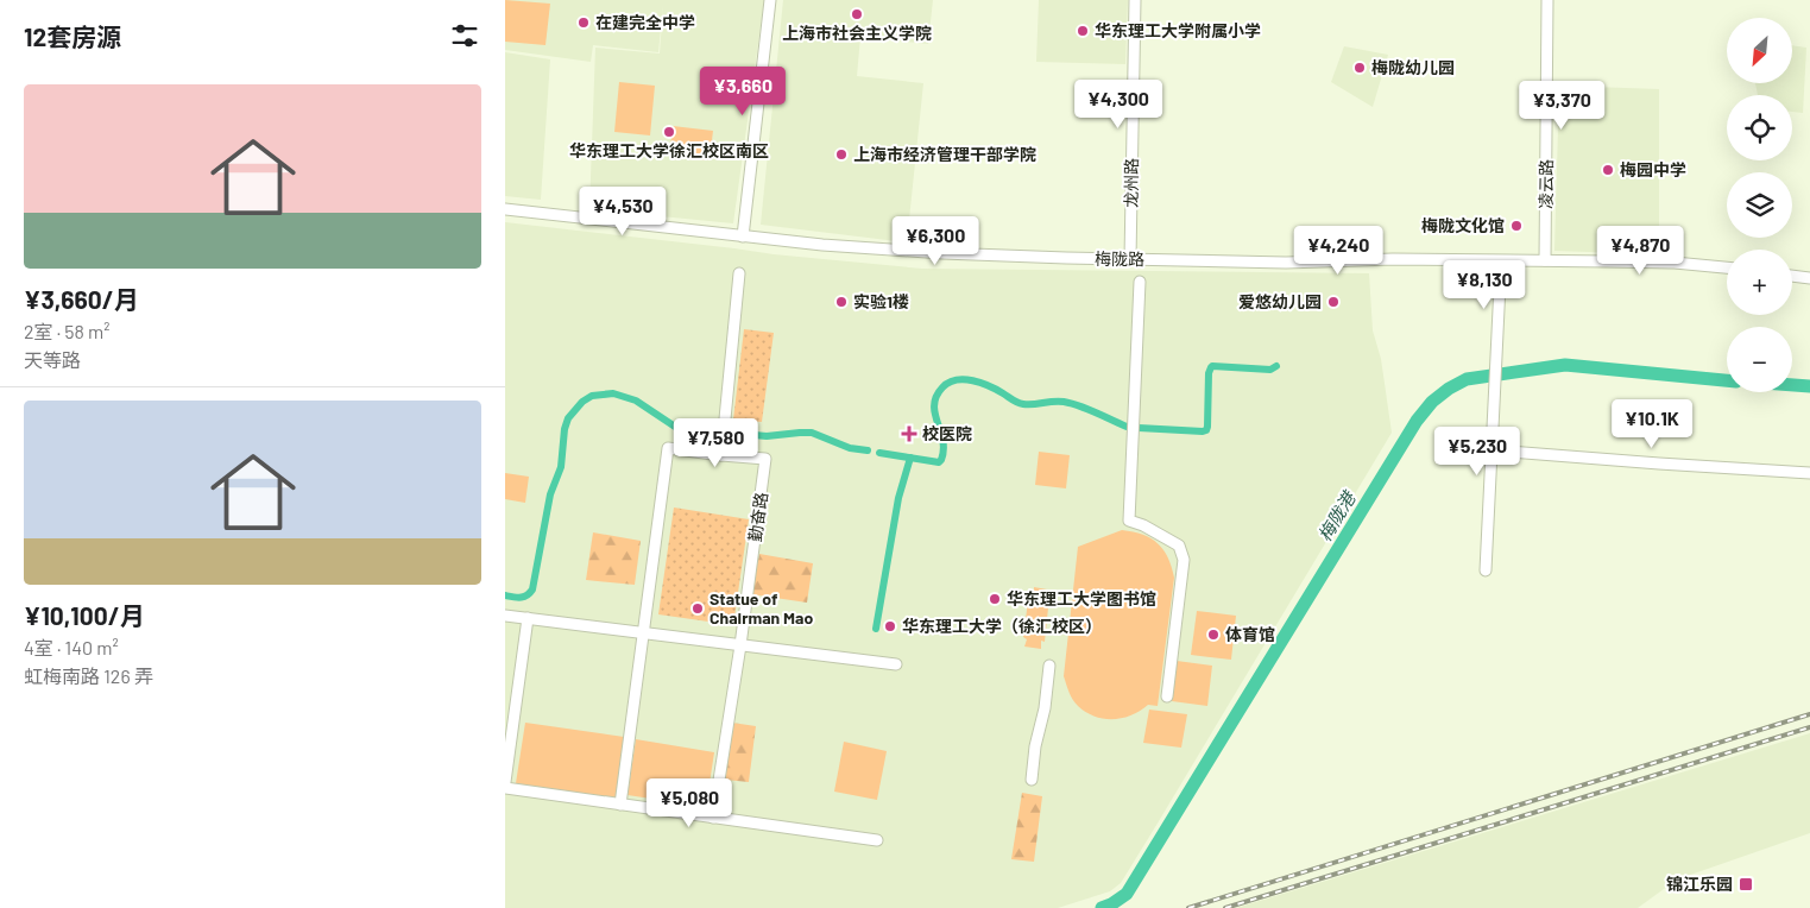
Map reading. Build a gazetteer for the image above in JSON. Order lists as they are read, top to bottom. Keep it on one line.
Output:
{"streets":{"street":["龙州路","凌云路","梅陇路","勤奋路"]},"crossings":[["龙州路","梅陇路"],["凌云路","梅陇路"]],"water":["梅陇港"],"places":{"other":["上海市社会主义学院","在建完全中学","华东理工大学附属小学","梅陇幼儿园","华东理工大学徐汇校区南区","上海市经济管理干部学院","梅园中学","梅陇文化馆","实验1楼","爱悠幼儿园","华东理工大学图书馆","Statue of Chairman Mao","华东理工大学（徐汇校区）","体育馆"],"health":["校医院"],"transit":["锦江乐园"]},"north":"bottom left","page":{"heading":"12套房源","map_buttons":["+","−"],"price":["¥3,660","¥4,300","¥3,370","¥4,530","¥6,300","¥4,240","¥4,870","¥8,130","¥10.1K","¥7,580","¥5,230","¥5,080"],"list":[{"name":"¥3,660/月","note":"2室 · 58 m² · 天等路"},{"name":"¥10,100/月","note":"4室 · 140 m² · 虹梅南路 126 弄"}]}}
